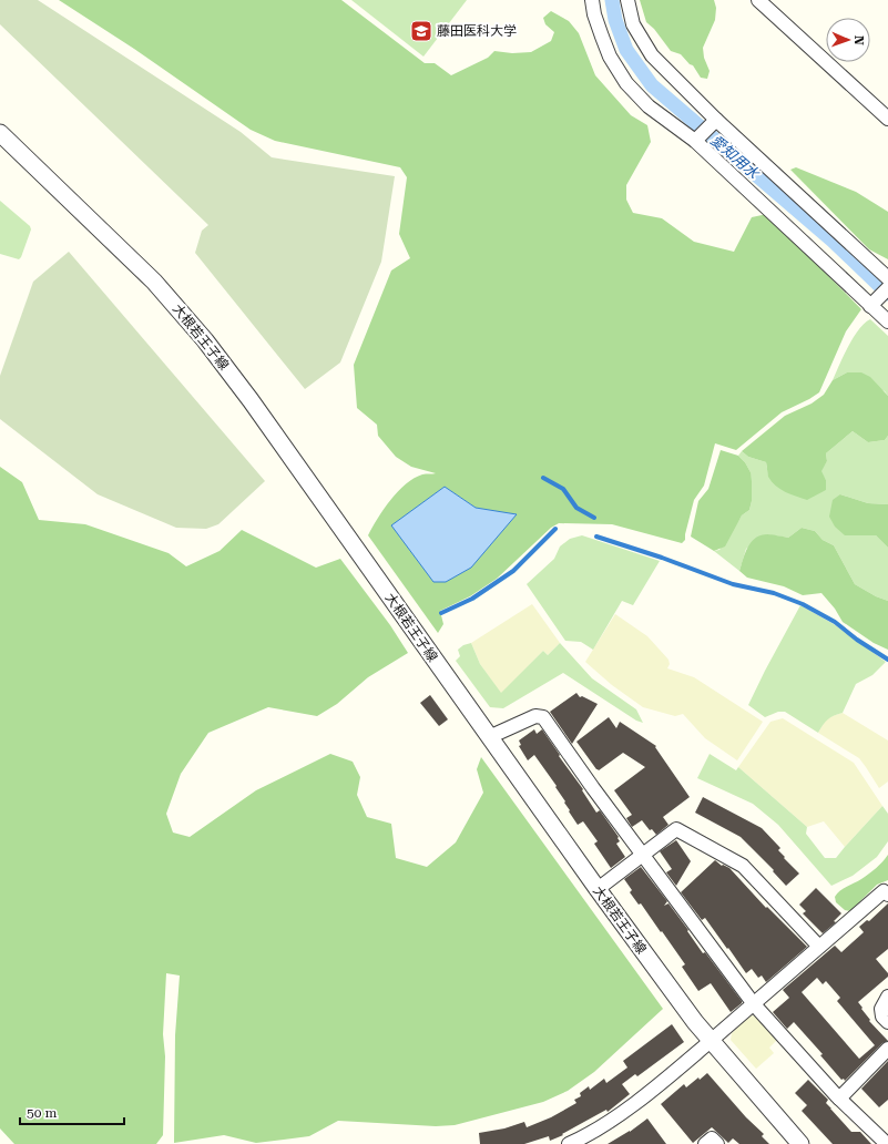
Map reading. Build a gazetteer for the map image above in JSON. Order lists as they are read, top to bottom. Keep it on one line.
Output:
{"streets":{"street":["大根若王子線"]},"water":["愛知用水"],"places":{"school or university":["藤田医科大学"]},"scale_bar":"50 m","north":"right"}
